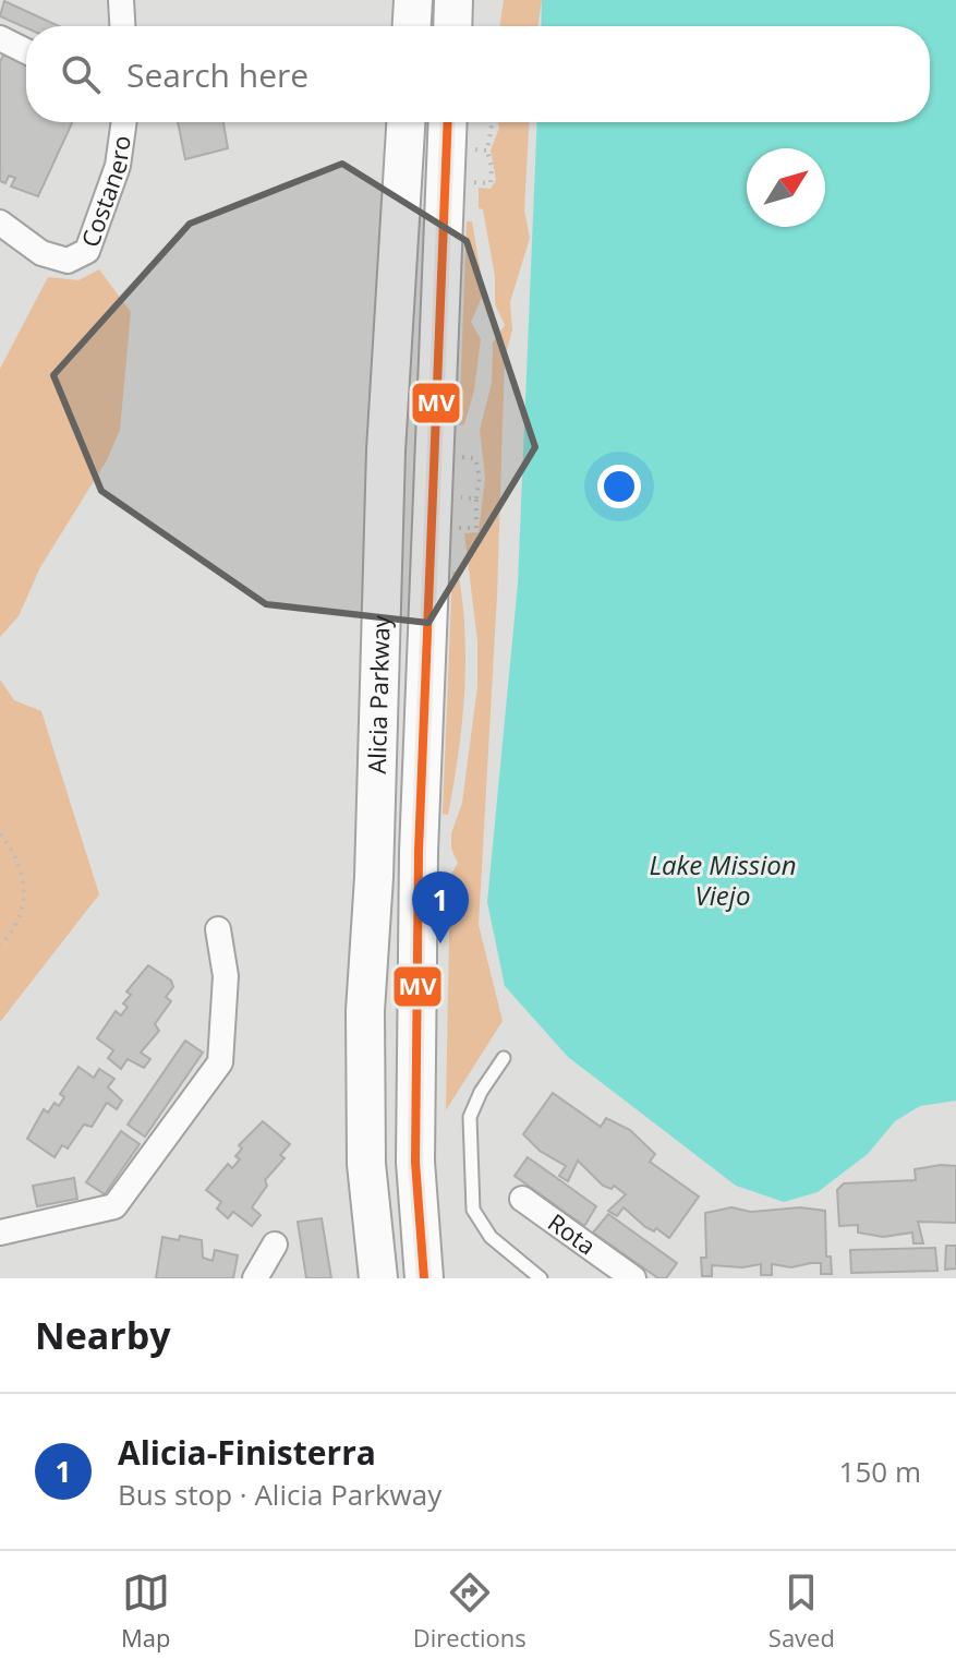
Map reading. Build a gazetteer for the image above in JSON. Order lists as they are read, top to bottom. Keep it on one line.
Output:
{"streets":{"main road":["Alicia Parkway"],"street":["Costanero","Rota"]},"water":["Lake Mission Viejo"],"lines":["transit line MV"],"north":"top right","page":{"search":"Search here","pins":"1","heading":"Nearby","list":[{"mark":"1","name":"Alicia-Finisterra","note":"Bus stop · Alicia Parkway","value":"150 m"}],"nav":["Map","Directions","Saved"]}}
